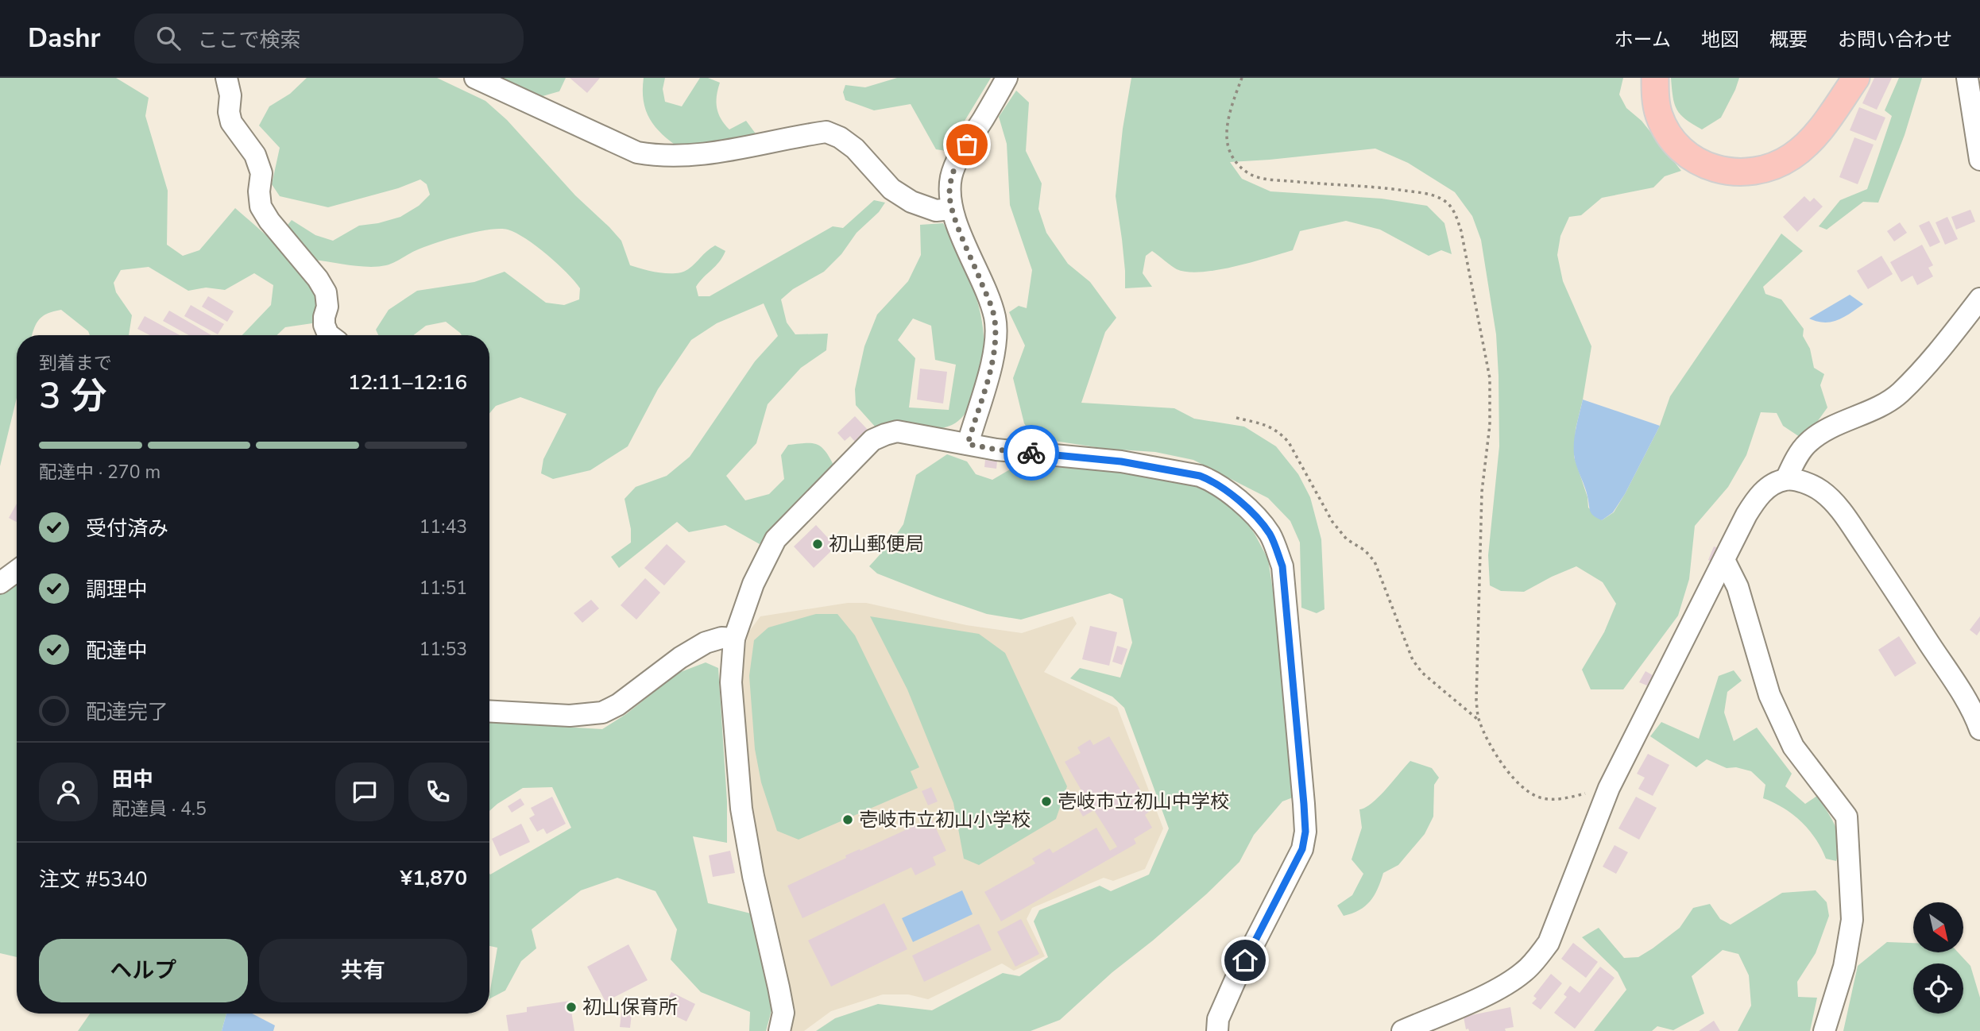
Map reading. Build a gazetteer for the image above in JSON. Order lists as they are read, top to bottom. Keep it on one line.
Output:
{"places":["初山郵便局","壱岐市立初山中学校","壱岐市立初山小学校","初山保育所"],"north":"bottom right","page":{"header":"Dashr","search":"ここで検索","nav":["ホーム","地図","概要","お問い合わせ"],"heading":["3 分","到着まで","12:11–12:16"],"panel":["田中","配達員 · 4.5","注文 #5340","¥1,870"],"bar":"配達中 · 270 m","list":[["受付済み","11:43"],["調理中","11:51"],["配達中","11:53"],"配達完了"],"buttons":["ヘルプ","共有"]}}
